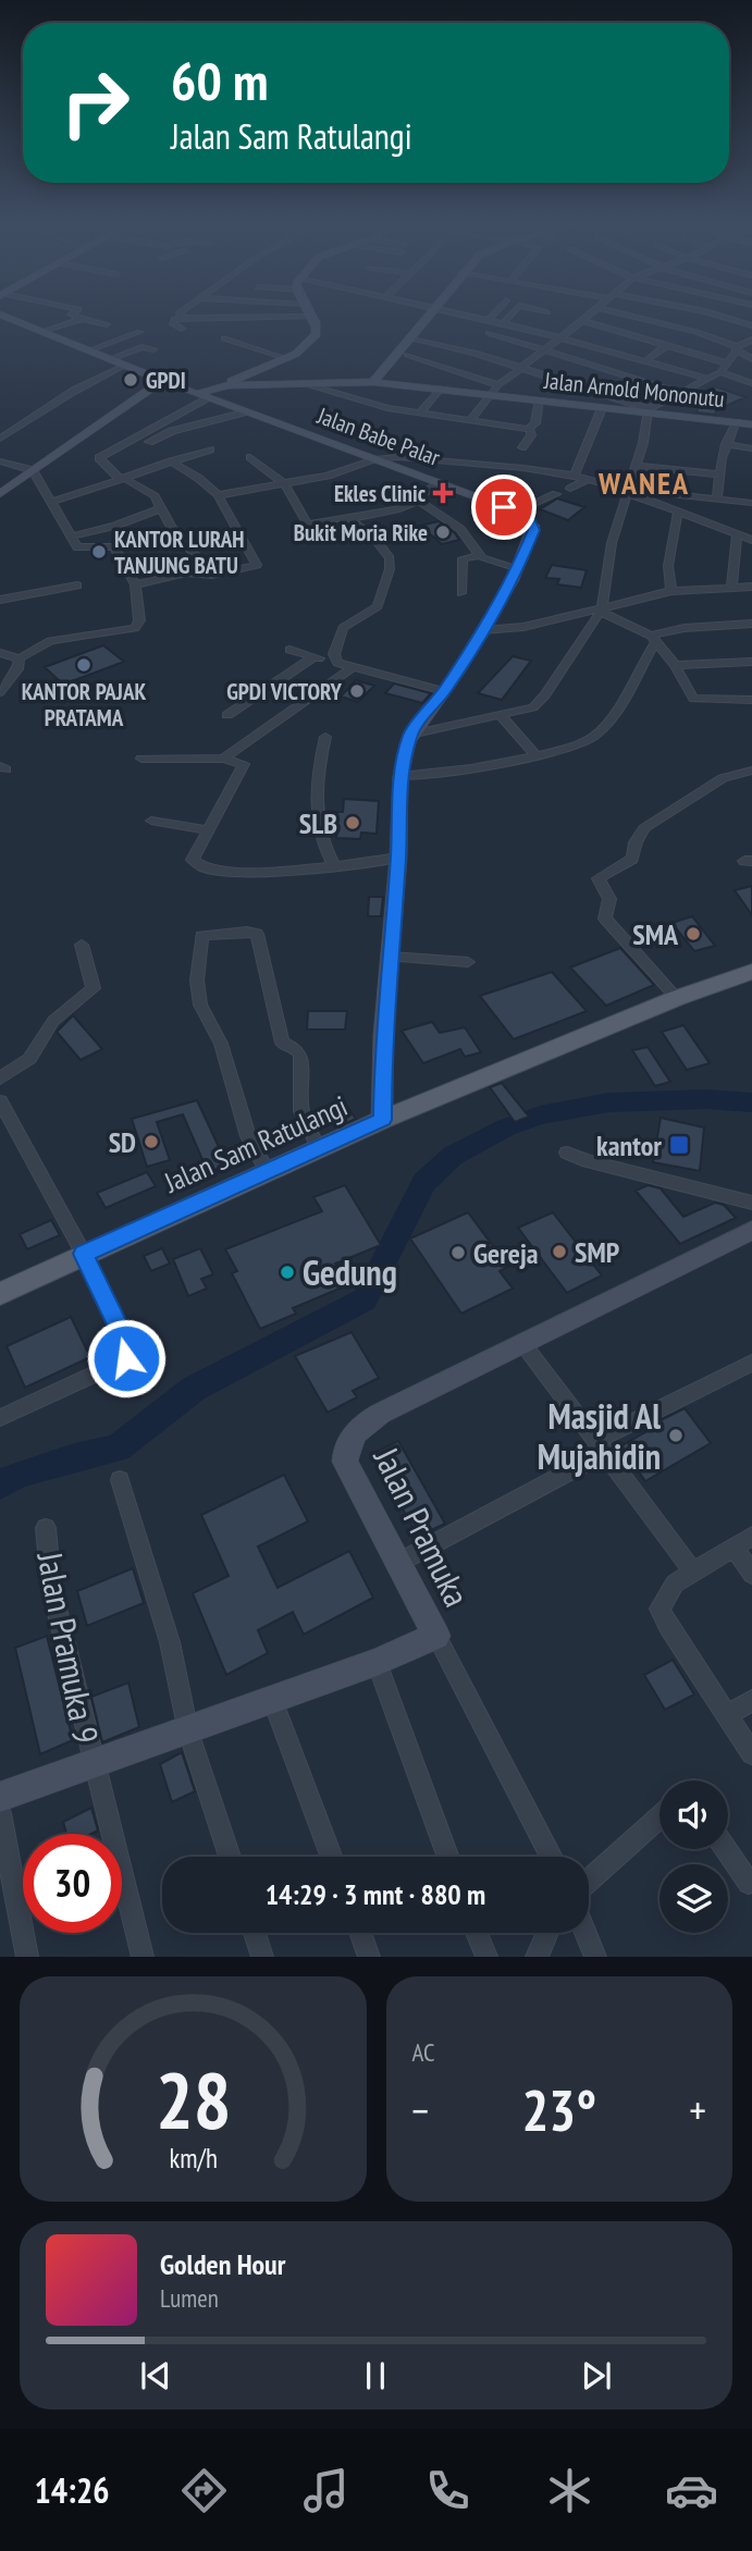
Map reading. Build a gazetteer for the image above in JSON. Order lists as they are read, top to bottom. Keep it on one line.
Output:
{"streets":{"main road":["Jalan Sam Ratulangi"],"street":["Jalan Arnold Mononutu","Jalan Babe Palar","Jalan Pramuka","Jalan Pramuka 9"]},"crossings":[["Jalan Arnold Mononutu","Jalan Babe Palar"],["Jalan Pramuka","Jalan Pramuka 9"]],"districts":["WANEA"],"places":{"other":["GPDI","Bukit Moria Rike","KANTOR LURAH TANJUNG BATU","KANTOR PAJAK PRATAMA","GPDI VICTORY","SLB","SMA","SD","SMP","Gereja","Gedung","Masjid Al Mujahidin"],"health":["Ekles Clinic"],"transit":["kantor"]},"page":{"turn":["60 m","Jalan Sam Ratulangi"],"limit":"30","trip":"14:29 · 3 mnt · 880 m","tile":"AC","heat":["−","23°","+"],"song":["Golden Hour","Lumen"],"tabs":"14:26","gauge":["28","km/h"]}}
